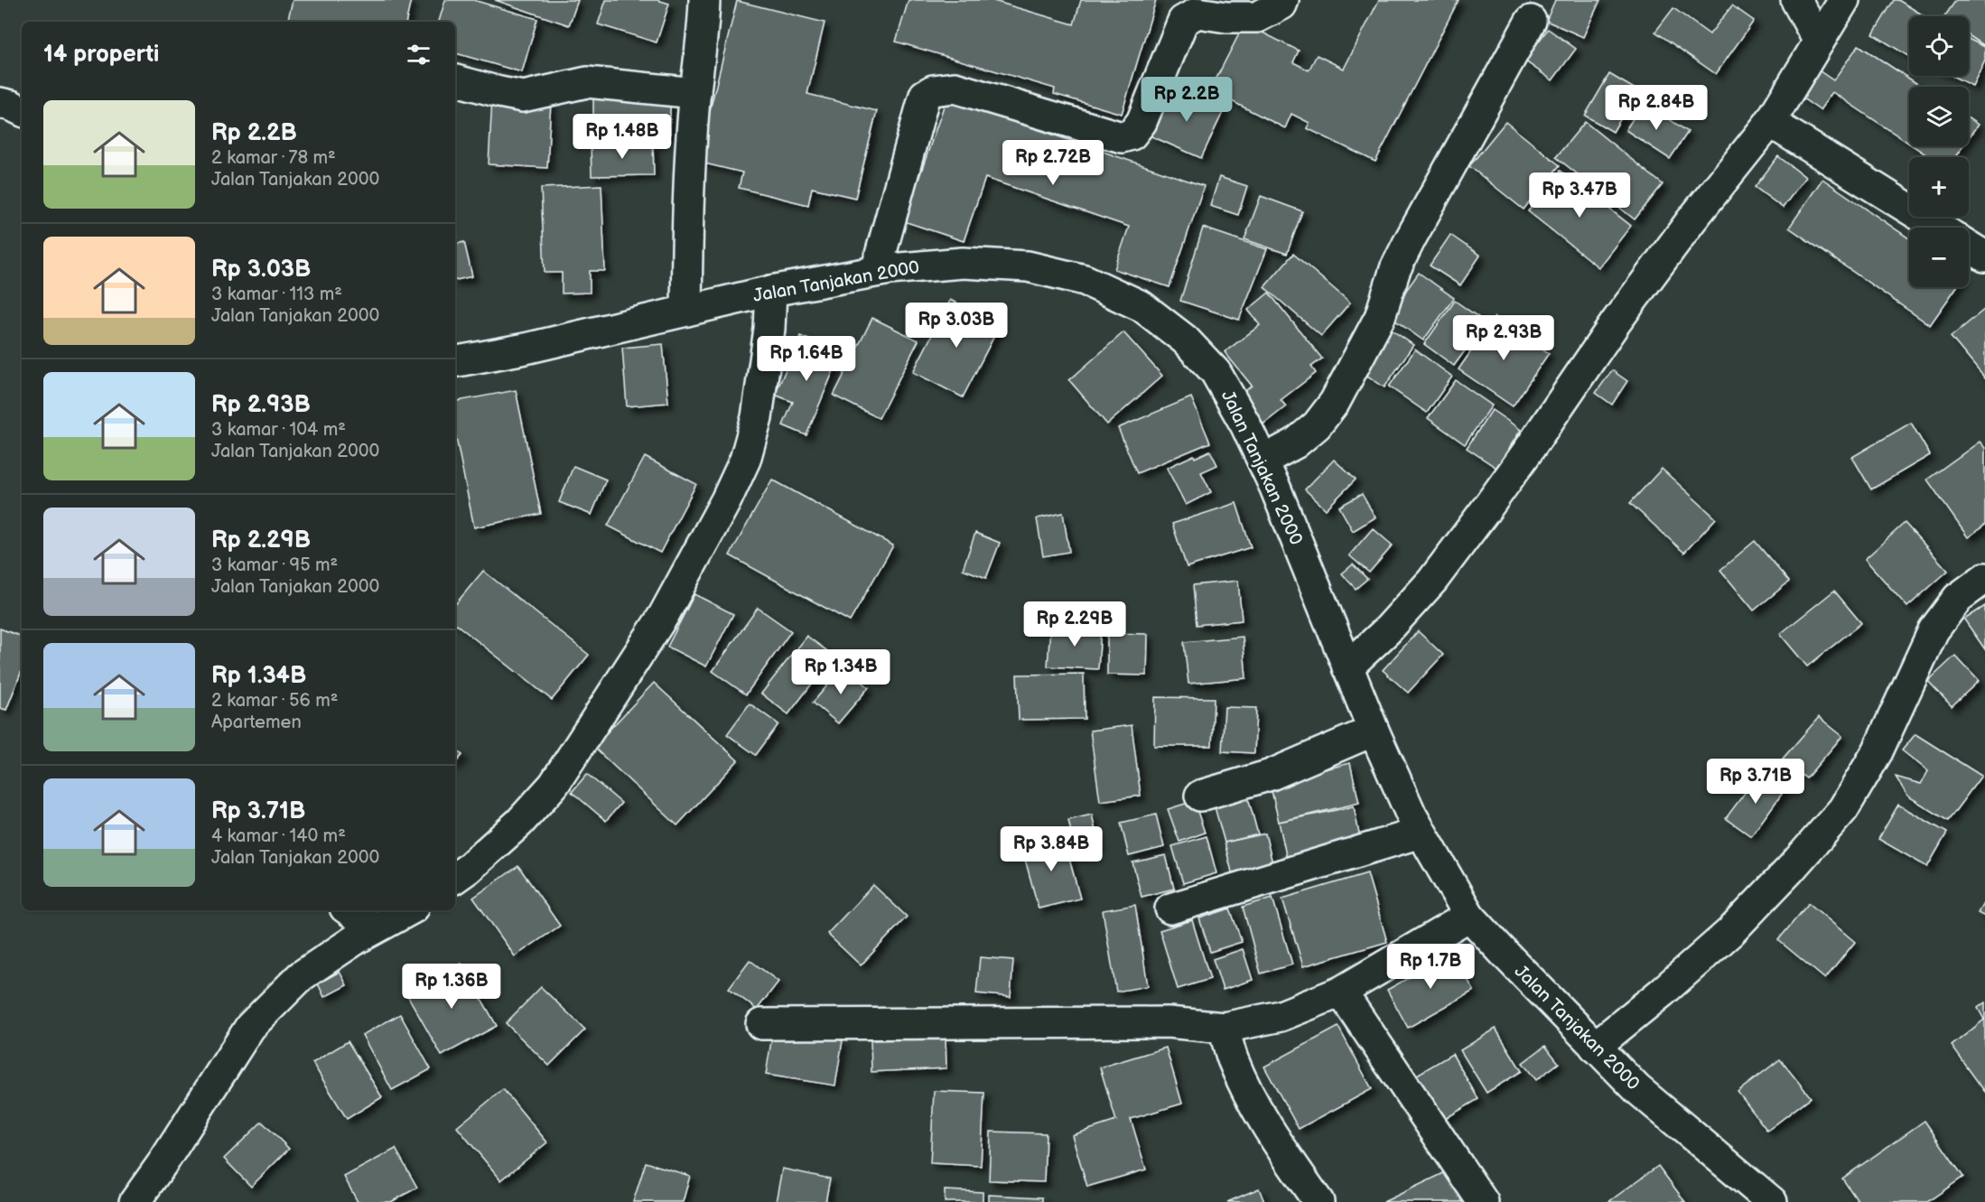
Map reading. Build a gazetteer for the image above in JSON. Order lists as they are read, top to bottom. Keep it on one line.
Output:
{"streets":{"street":["Jalan Tanjakan 2000"]},"page":{"map_buttons":["+","−"],"heading":"14 properti","price":["Rp 2.2B","Rp 2.84B","Rp 1.48B","Rp 2.72B","Rp 3.47B","Rp 3.03B","Rp 2.93B","Rp 1.64B","Rp 2.29B","Rp 1.34B","Rp 3.71B","Rp 3.84B","Rp 1.7B","Rp 1.36B"],"list":[{"name":"Rp 2.2B","note":"2 kamar · 78 m² · Jalan Tanjakan 2000"},{"name":"Rp 3.03B","note":"3 kamar · 113 m² · Jalan Tanjakan 2000"},{"name":"Rp 2.93B","note":"3 kamar · 104 m² · Jalan Tanjakan 2000"},{"name":"Rp 2.29B","note":"3 kamar · 95 m² · Jalan Tanjakan 2000"},{"name":"Rp 1.34B","note":"2 kamar · 56 m² · Apartemen"},{"name":"Rp 3.71B","note":"4 kamar · 140 m² · Jalan Tanjakan 2000"}]}}
